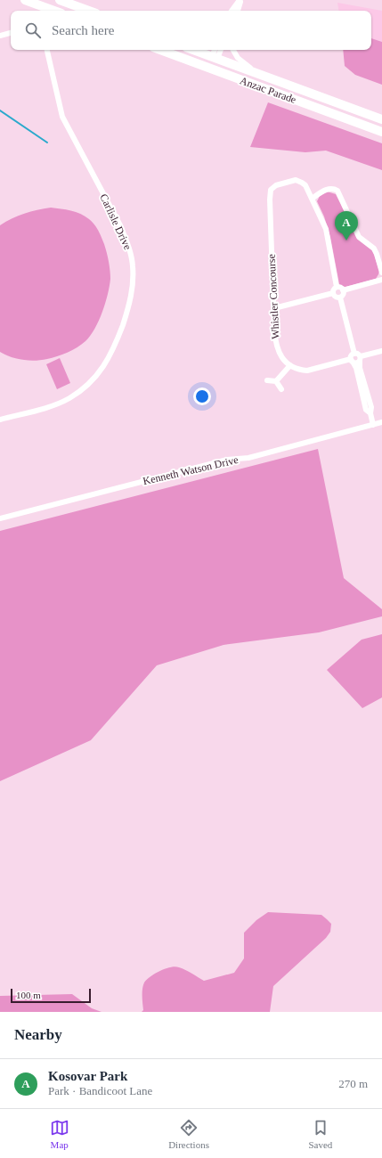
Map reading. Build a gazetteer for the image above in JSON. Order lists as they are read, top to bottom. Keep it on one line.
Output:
{"streets":{"main road":["Anzac Parade"],"street":["Carlisle Drive","Whistler Concourse","Kenneth Watson Drive"]},"scale_bar":"100 m","page":{"search":"Search here","pins":"A","scale":"100 m","heading":"Nearby","list":[{"mark":"A","name":"Kosovar Park","note":"Park · Bandicoot Lane","value":"270 m"}],"nav":["Map","Directions","Saved"]}}
